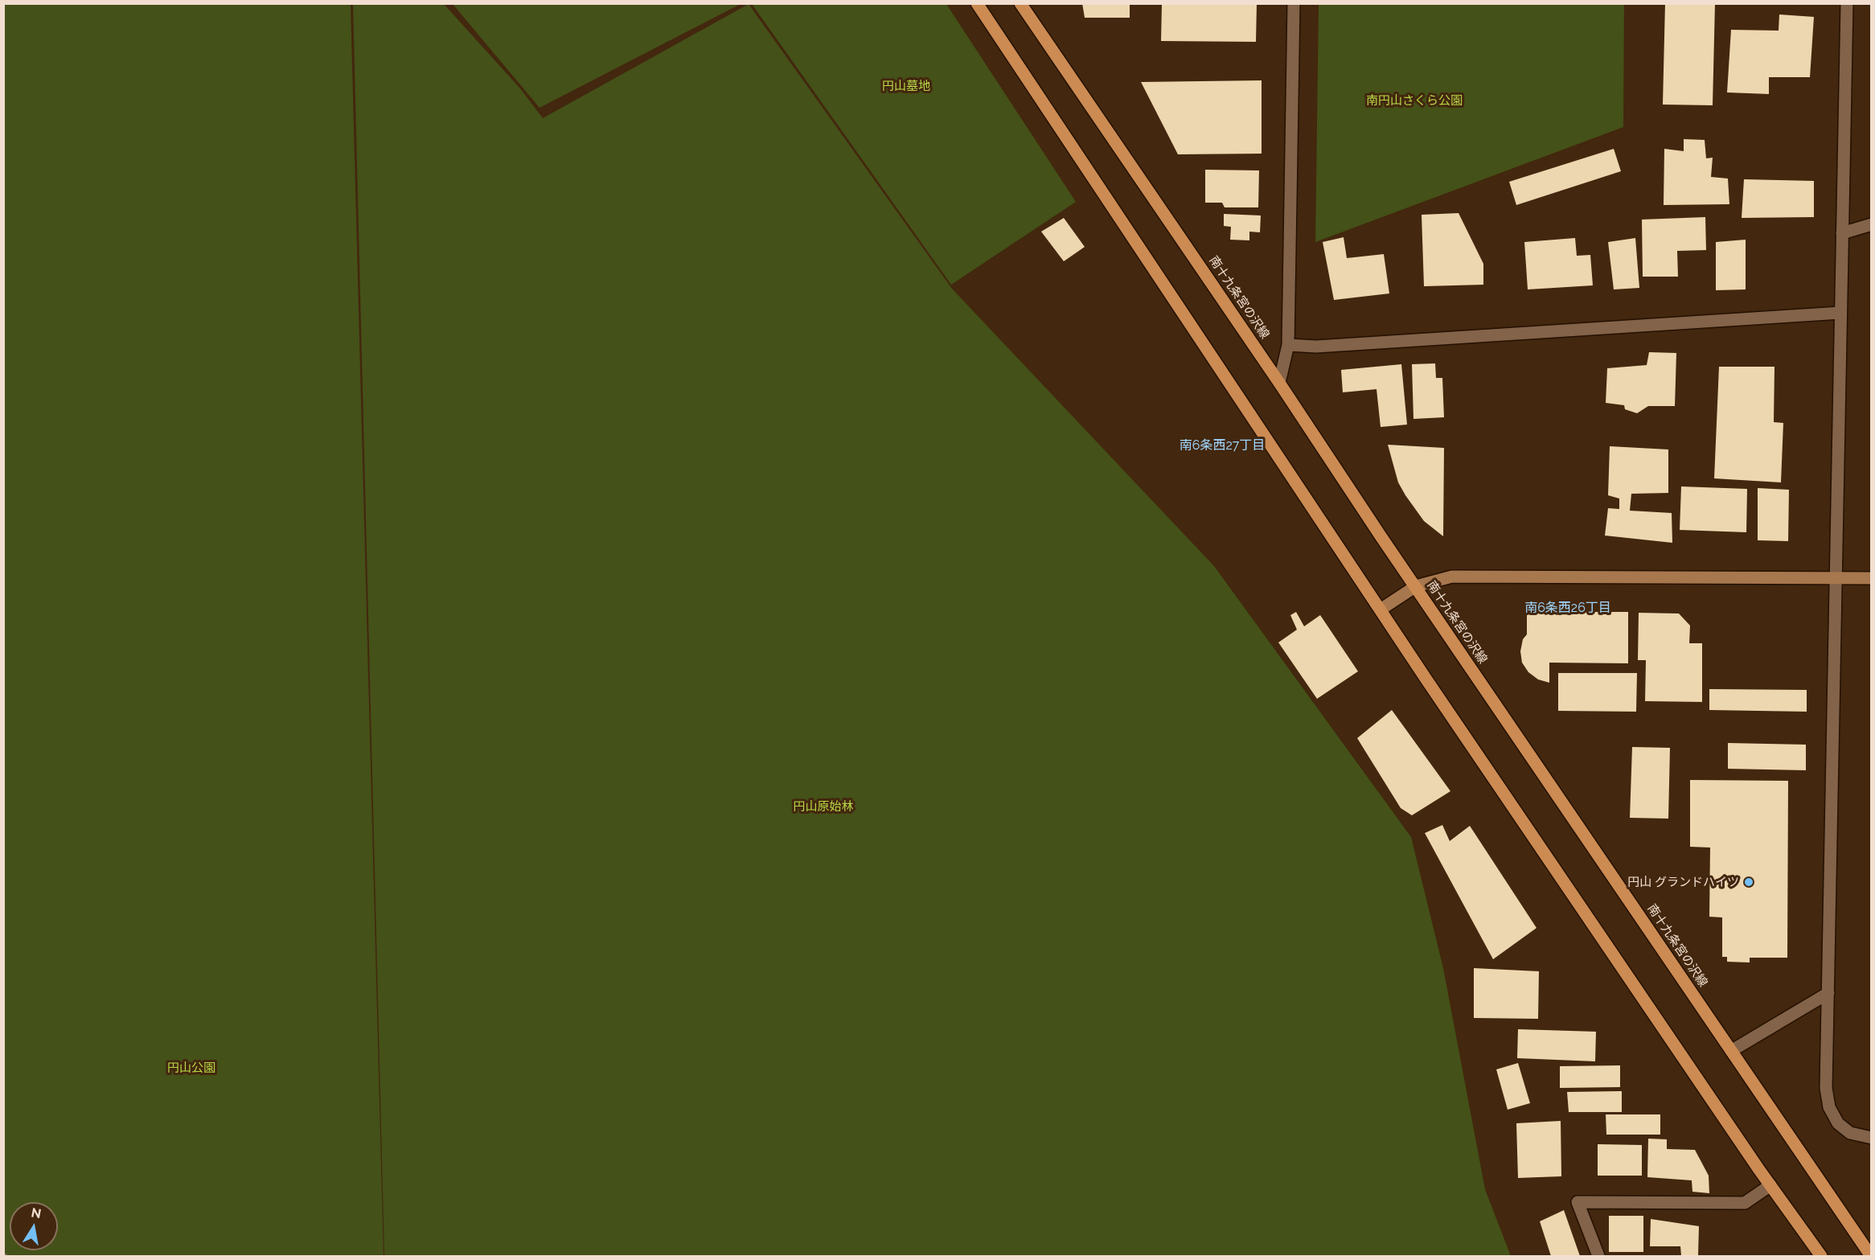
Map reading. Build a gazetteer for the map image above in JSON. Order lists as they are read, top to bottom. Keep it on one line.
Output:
{"streets":{"main road":["南十九条宮の沢線"]},"districts":["南6条西27丁目","南6条西26丁目"],"parks":["円山墓地","南円山さくら公園","円山原始林","円山公園"],"places":["円山 グランドハイツ"],"north":"top"}
